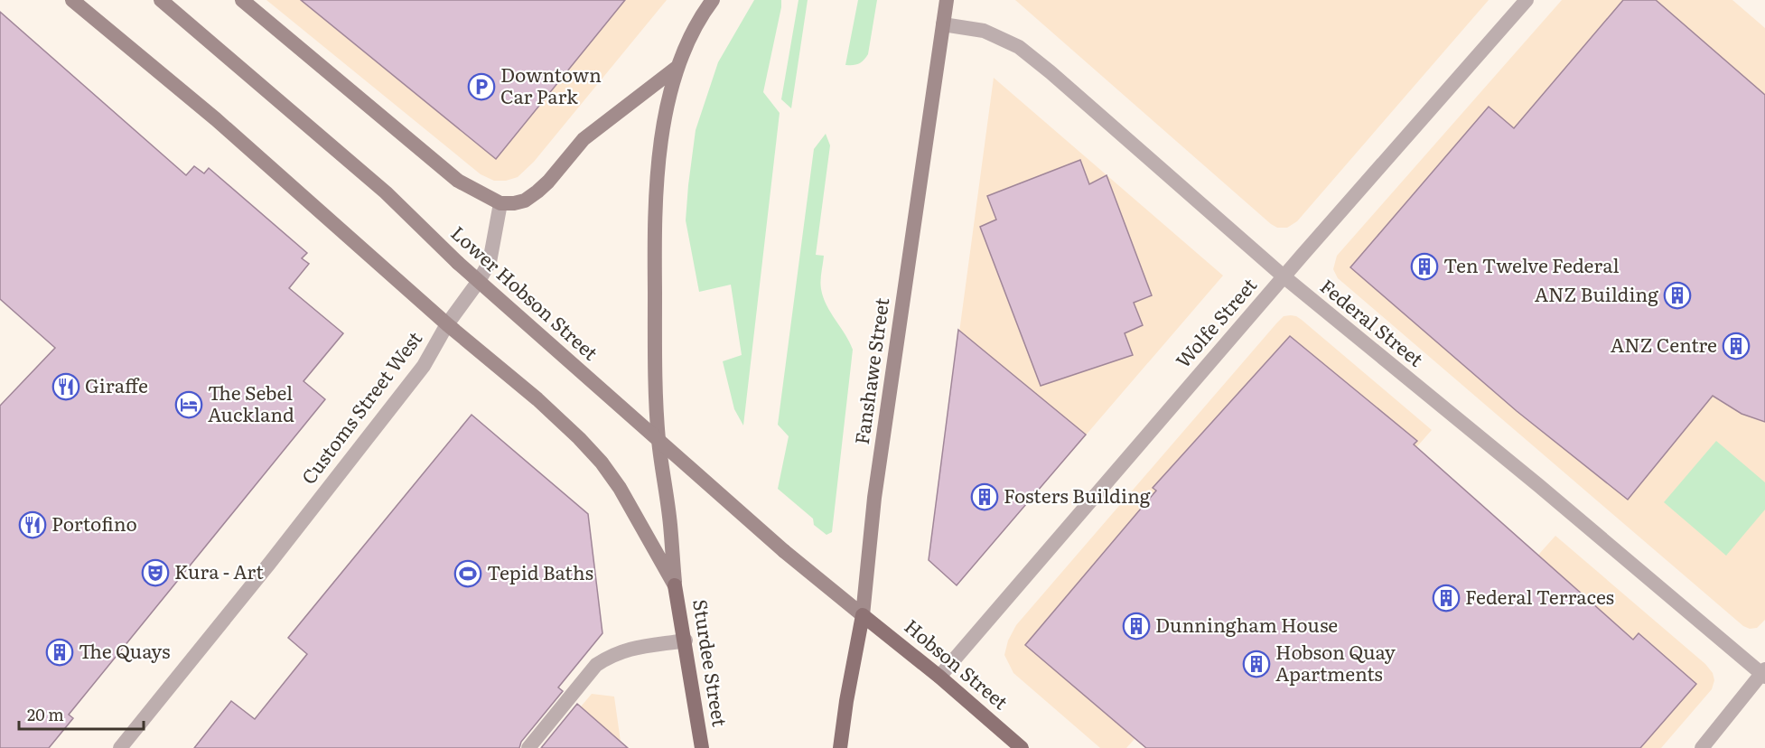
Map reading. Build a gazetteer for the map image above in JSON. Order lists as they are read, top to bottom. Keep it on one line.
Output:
{"streets":{"main road":["Lower Hobson Street","Fanshawe Street","Sturdee Street","Hobson Street"],"street":["Wolfe Street","Federal Street","Customs Street West"]},"crossings":[["Lower Hobson Street","Fanshawe Street"],["Lower Hobson Street","Hobson Street"],["Wolfe Street","Federal Street"],["Wolfe Street","Hobson Street"],["Federal Street","Fanshawe Street"],["Fanshawe Street","Hobson Street"]],"places":{"parking":["Downtown Car Park"],"building":["Ten Twelve Federal","ANZ Building","ANZ Centre","Fosters Building","Federal Terraces","Dunningham House","The Quays","Hobson Quay Apartments"],"restaurant":["Giraffe","Portofino"],"hotel":["The Sebel Auckland"],"theatre":["Kura - Art"],"sports":["Tepid Baths"]},"scale_bar":"20 m"}
